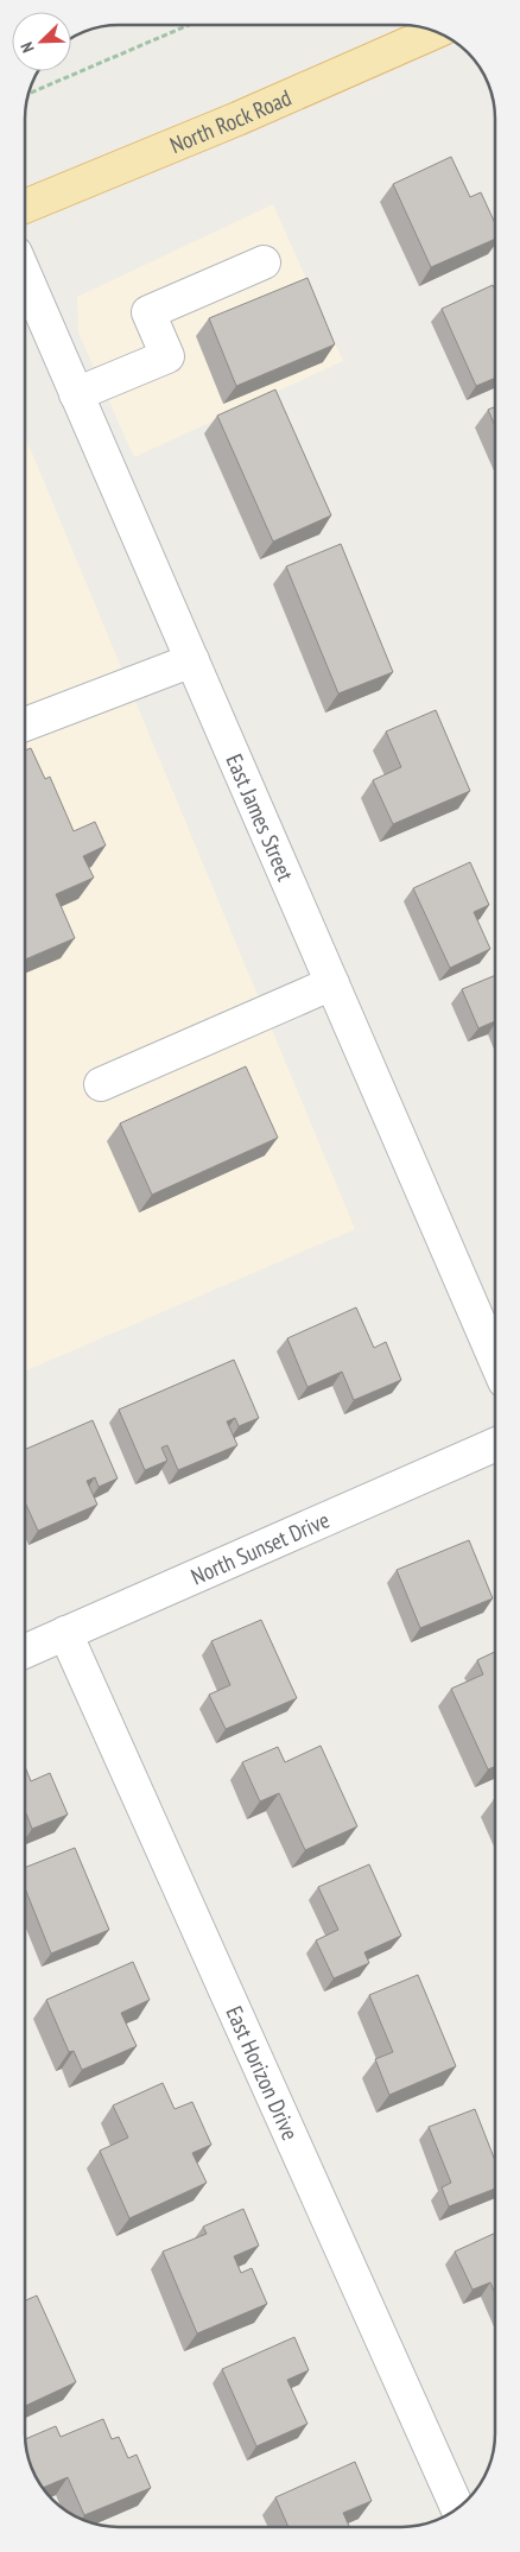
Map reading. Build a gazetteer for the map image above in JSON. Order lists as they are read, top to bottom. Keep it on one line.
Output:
{"streets":{"main road":["North Rock Road"],"street":["East James Street","North Sunset Drive","East Horizon Drive"]},"crossings":[["North Sunset Drive","East Horizon Drive"]],"north":"bottom left"}
